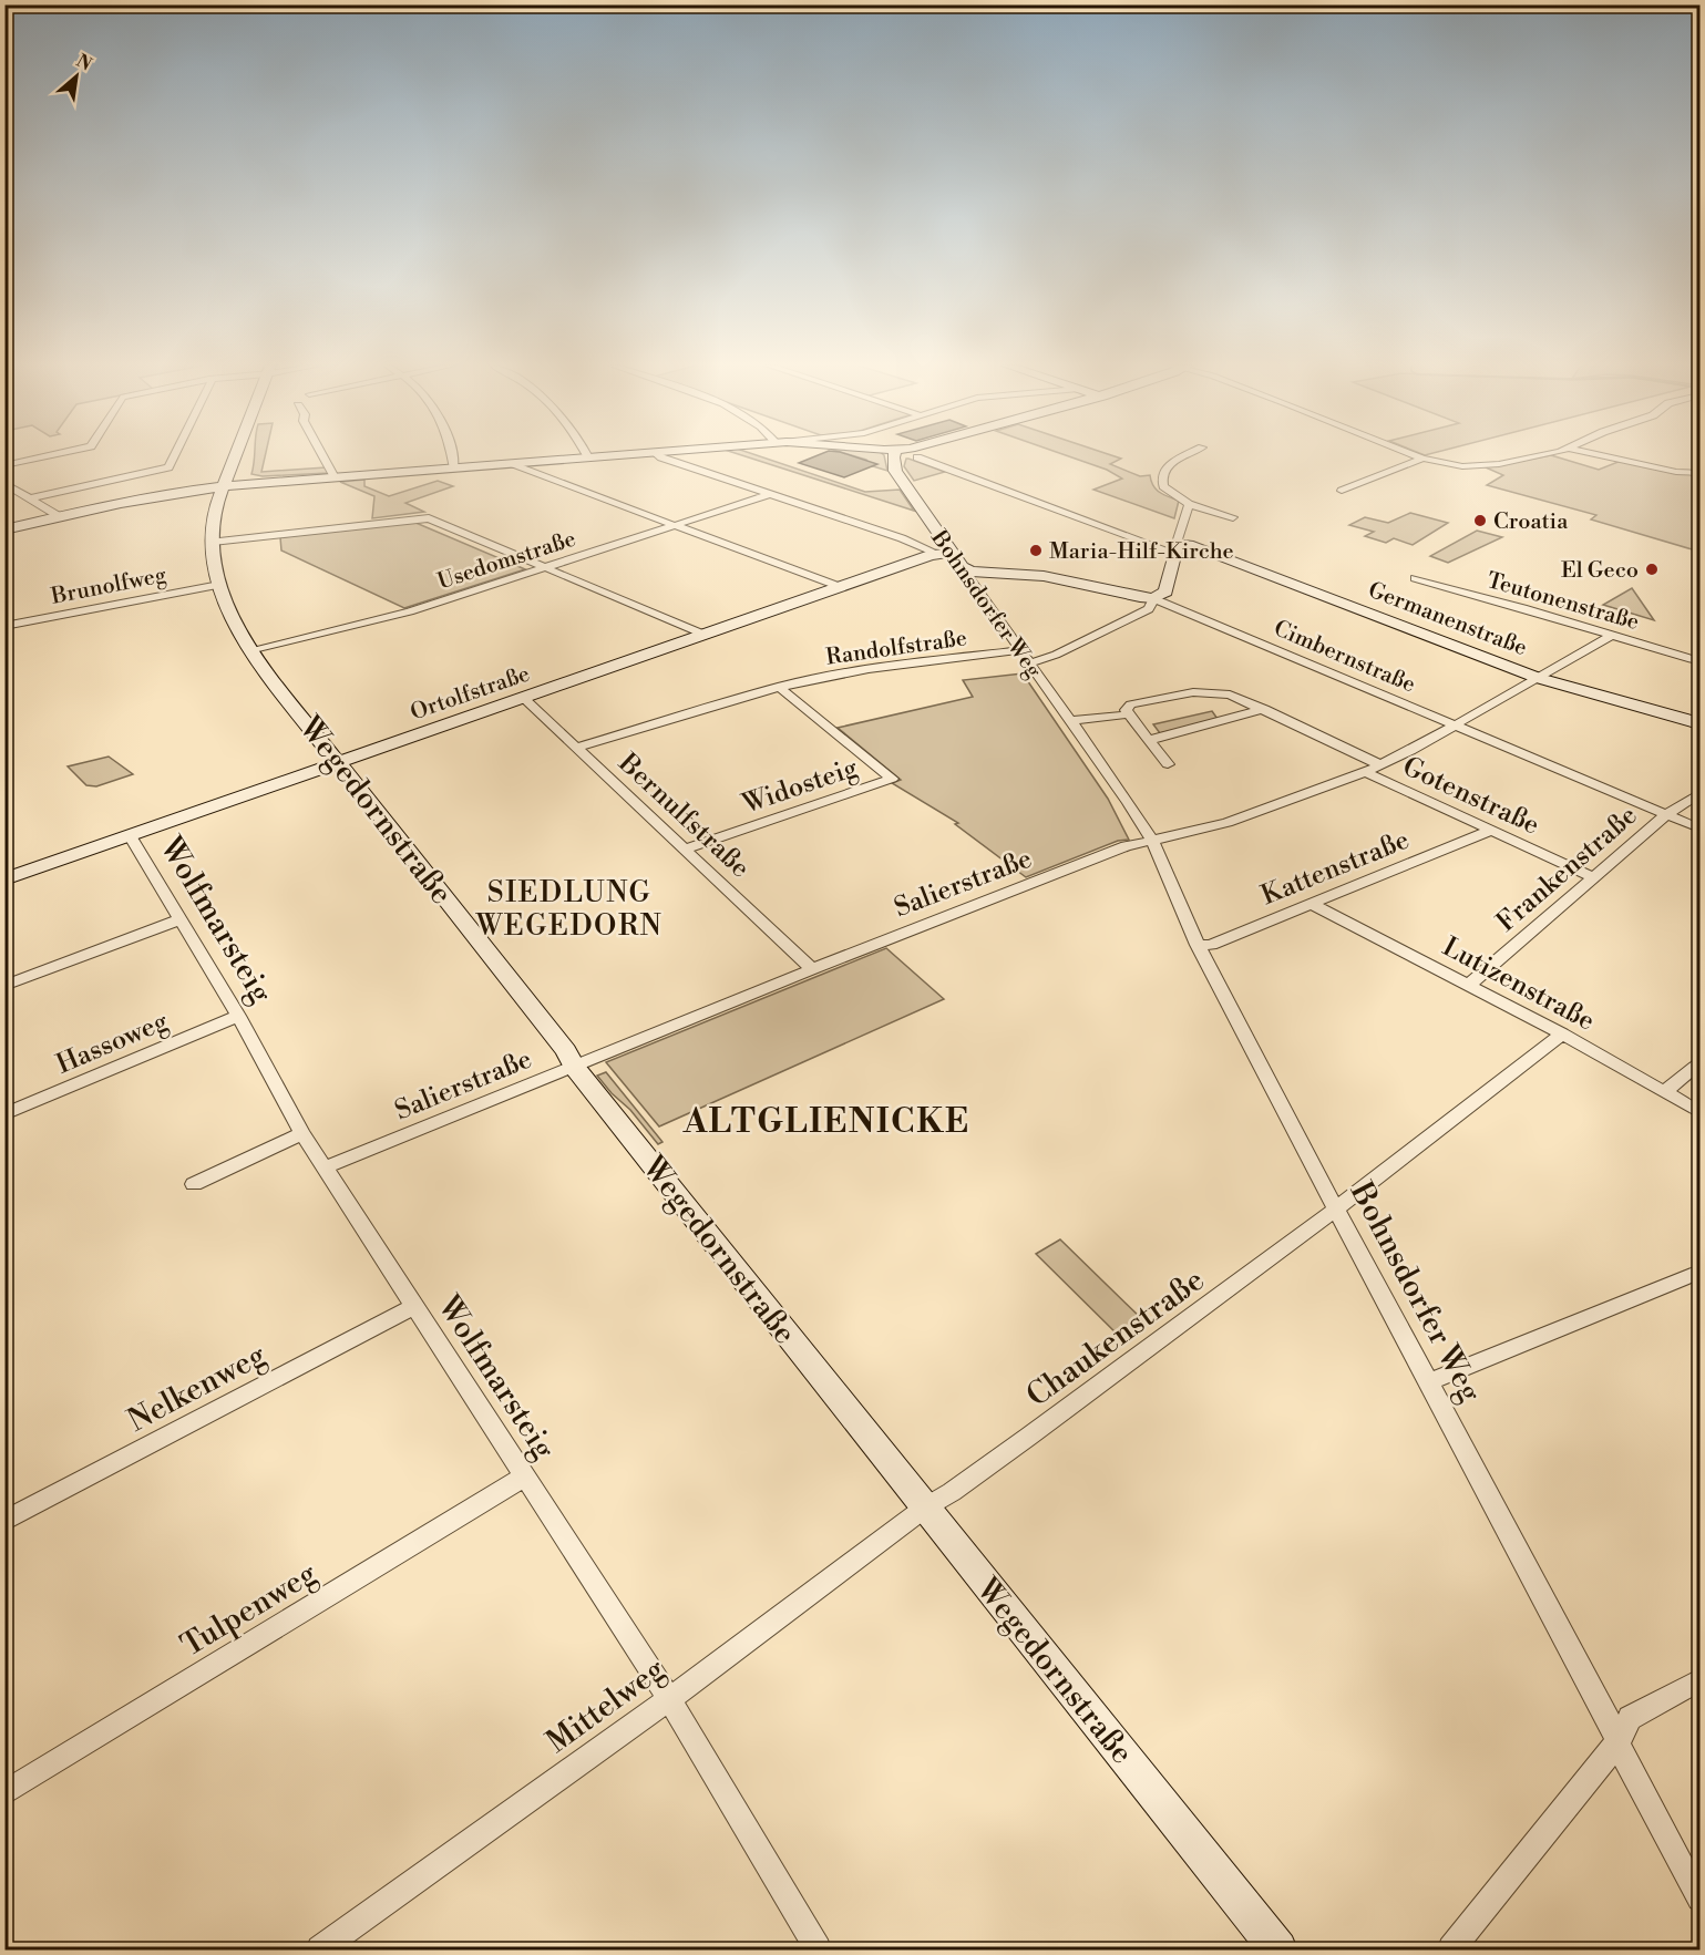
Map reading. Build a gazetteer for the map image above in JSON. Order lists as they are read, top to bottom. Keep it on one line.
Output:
{"streets":{"street":["Usedomstraße","Brunolfweg","Teutonenstraße","Bohnsdorfer Weg","Germanenstraße","Randolfstraße","Cimbernstraße","Ortolfstraße","Widosteig","Gotenstraße","Wegedornstraße","Bernulfstraße","Kattenstraße","Frankenstraße","Salierstraße","Wolfmarsteig","Lutizenstraße","Hassoweg","Chaukenstraße","Nelkenweg","Tulpenweg","Mittelweg"]},"crossings":[["Usedomstraße","Wegedornstraße"],["Brunolfweg","Wegedornstraße"],["Teutonenstraße","Salierstraße"],["Bohnsdorfer Weg","Randolfstraße"],["Bohnsdorfer Weg","Cimbernstraße"],["Bohnsdorfer Weg","Ortolfstraße"],["Bohnsdorfer Weg","Kattenstraße"],["Bohnsdorfer Weg","Salierstraße"],["Bohnsdorfer Weg","Chaukenstraße"],["Germanenstraße","Salierstraße"],["Randolfstraße","Widosteig"],["Randolfstraße","Bernulfstraße"],["Cimbernstraße","Frankenstraße"],["Cimbernstraße","Salierstraße"],["Ortolfstraße","Wegedornstraße"],["Ortolfstraße","Bernulfstraße"],["Ortolfstraße","Wolfmarsteig"],["Widosteig","Bernulfstraße"],["Gotenstraße","Kattenstraße"],["Gotenstraße","Frankenstraße"],["Gotenstraße","Salierstraße"],["Wegedornstraße","Salierstraße"],["Wegedornstraße","Chaukenstraße"],["Wegedornstraße","Mittelweg"],["Bernulfstraße","Salierstraße"],["Kattenstraße","Lutizenstraße"],["Frankenstraße","Lutizenstraße"],["Salierstraße","Wolfmarsteig"],["Wolfmarsteig","Hassoweg"],["Wolfmarsteig","Nelkenweg"],["Wolfmarsteig","Tulpenweg"],["Wolfmarsteig","Mittelweg"],["Chaukenstraße","Mittelweg"]],"districts":["SIEDLUNG WEGEDORN","ALTGLIENICKE"],"places":["Croatia","Maria-Hilf-Kirche","El Geco"],"north":"top right"}
